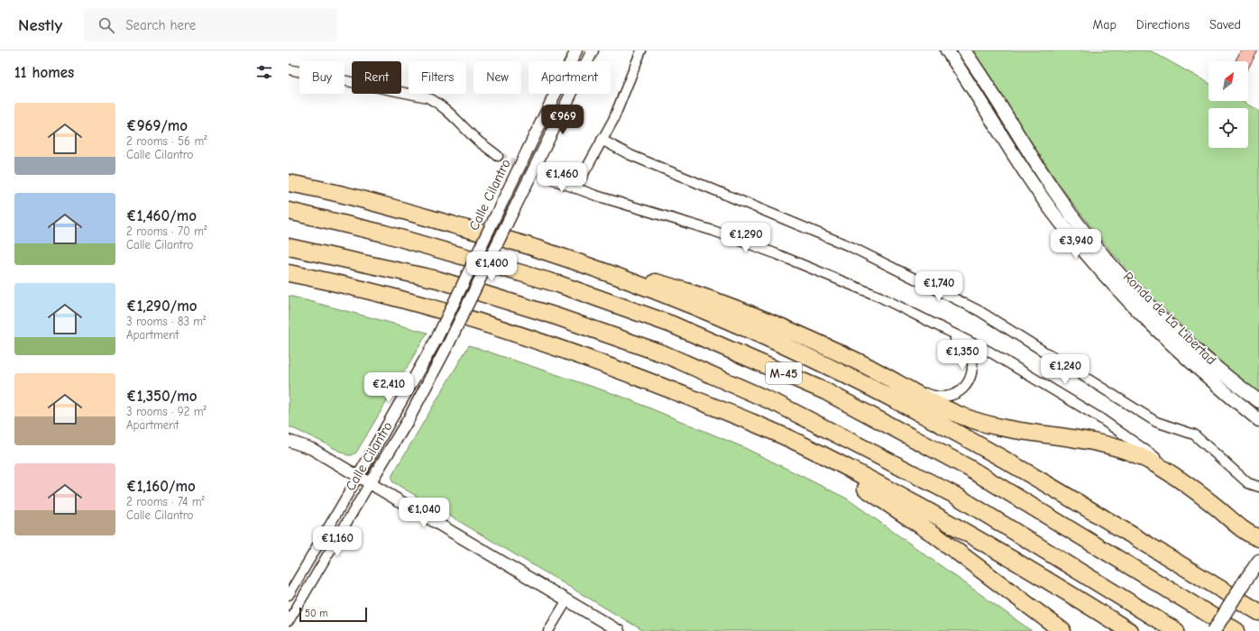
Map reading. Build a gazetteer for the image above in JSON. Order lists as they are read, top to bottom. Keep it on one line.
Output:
{"streets":{"highway":["M-45"],"main road":["Ronda de La Libertad"],"street":["Calle Cilantro"]},"scale_bar":"50 m","north":"top right","page":{"header":"Nestly","search":"Search here","nav":["Map","Directions","Saved"],"heading":"11 homes","chip":["Buy","Rent","Filters","New","Apartment"],"list":[{"name":"€969/mo","note":"2 rooms · 56 m² · Calle Cilantro"},{"name":"€1,460/mo","note":"2 rooms · 70 m² · Calle Cilantro"},{"name":"€1,290/mo","note":"3 rooms · 83 m² · Apartment"},{"name":"€1,350/mo","note":"3 rooms · 92 m² · Apartment"},{"name":"€1,160/mo","note":"2 rooms · 74 m² · Calle Cilantro"}],"price":["€969","€1,460","€1,290","€3,940","€1,400","€1,740","€1,350","€1,240","€2,410","€1,040","€1,160"],"scale":"50 m"}}
